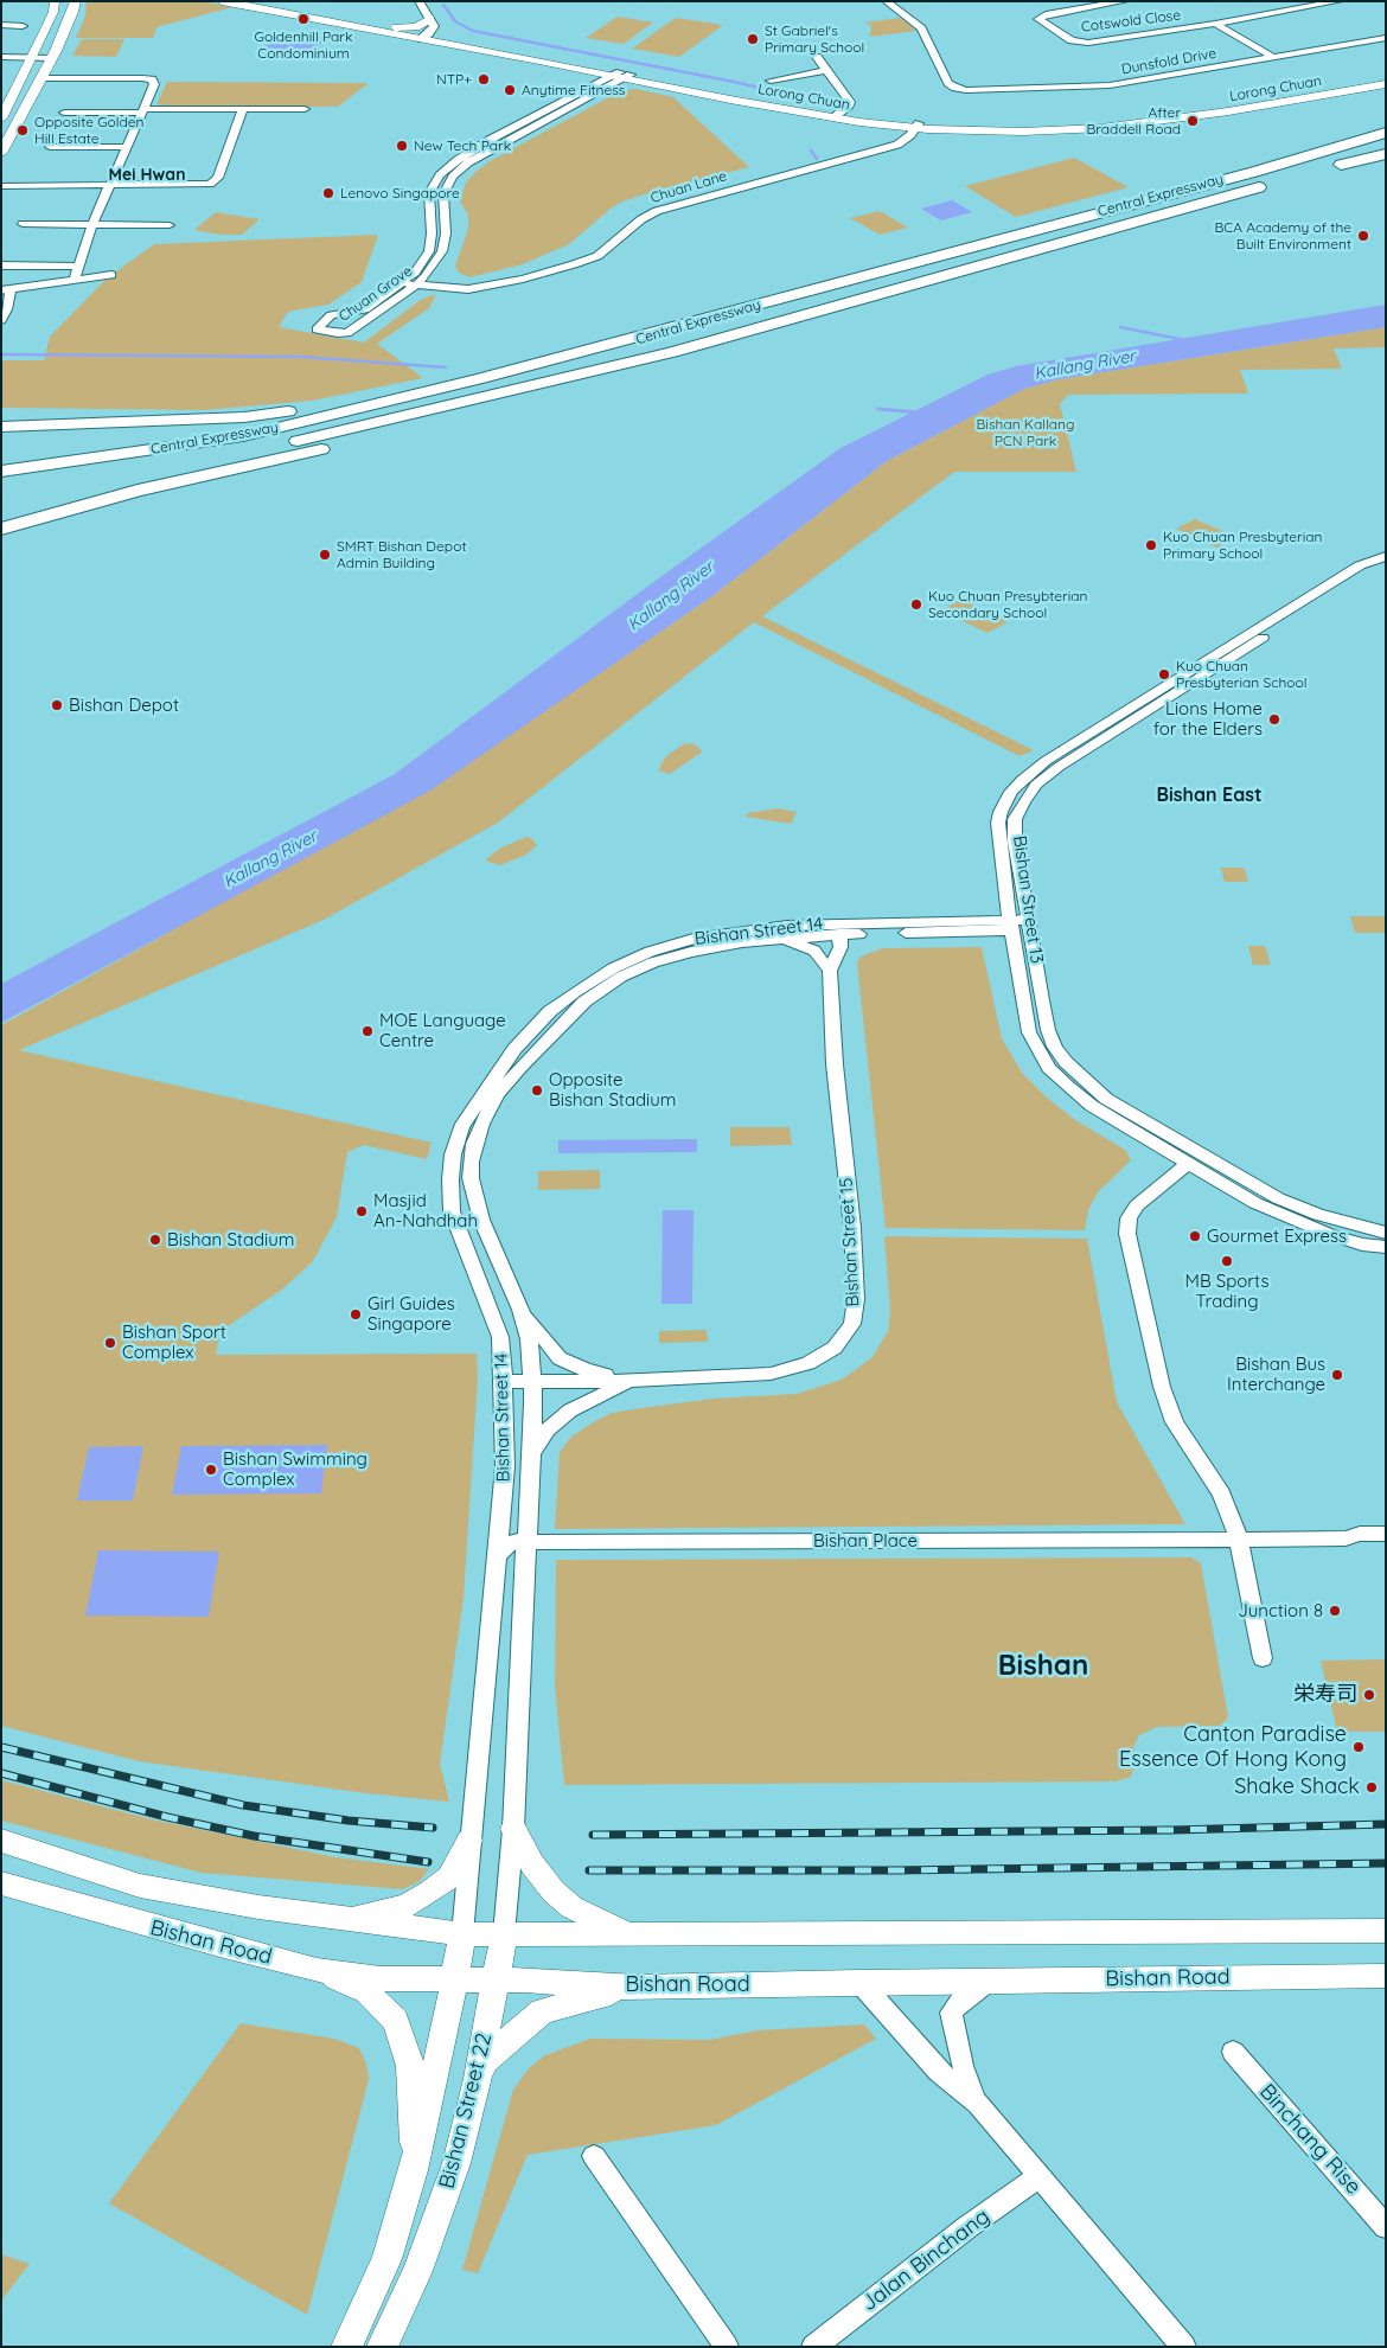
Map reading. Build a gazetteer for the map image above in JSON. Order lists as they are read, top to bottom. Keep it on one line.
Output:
{"streets":{"highway":["Central Expressway"],"main road":["Lorong Chuan","Bishan Road","Bishan Street 22"],"street":["Cotswold Close","Dunsfold Drive","Chuan Lane","Chuan Grove","Bishan Street 13","Bishan Street 14","Bishan Street 15","Bishan Place","Binchang Rise","Jalan Binchang"]},"crossings":[["Lorong Chuan","Chuan Lane"],["Lorong Chuan","Chuan Grove"],["Chuan Lane","Chuan Grove"],["Bishan Street 13","Bishan Street 14"],["Bishan Street 14","Bishan Street 15"],["Bishan Street 14","Bishan Place"],["Bishan Street 14","Bishan Street 22"],["Bishan Road","Bishan Street 22"]],"districts":["Mei Hwan","Bishan East","Bishan"],"water":["Kallang River"],"parks":["Bishan Kallang PCN Park"],"places":["Goldenhill Park Condominium","St Gabriel's Primary School","NTP+","Anytime Fitness","After Braddell Road","Opposite Golden Hill Estate","New Tech Park","Lenovo Singapore","BCA Academy of the Built Environment","Kuo Chuan Presbyterian Primary School","SMRT Bishan Depot Admin Building","Kuo Chuan Presybterian Secondary School","Kuo Chuan Presbyterian School","Bishan Depot","Lions Home for the Elders","MOE Language Centre","Opposite Bishan Stadium","Masjid An-Nahdhah","Gourmet Express","Bishan Stadium","MB Sports Trading","Girl Guides Singapore","Bishan Sport Complex","Bishan Bus Interchange","Bishan Swimming Complex","Junction 8","栄寿司","Canton Paradise Essence Of Hong Kong","Shake Shack"]}
